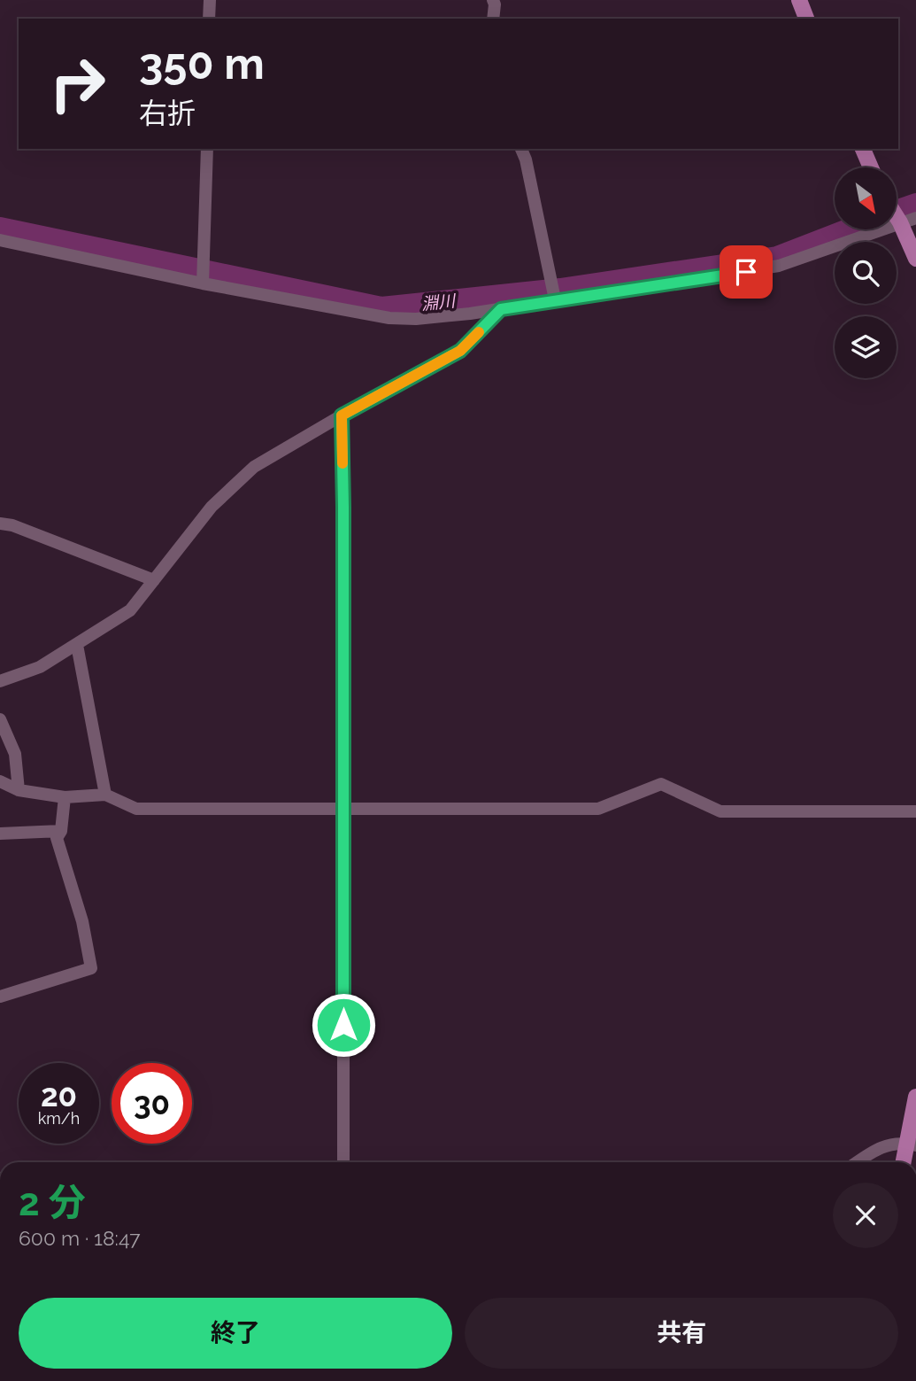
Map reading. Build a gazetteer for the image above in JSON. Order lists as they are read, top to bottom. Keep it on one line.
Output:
{"water":["淵川"],"north":"bottom right","page":{"turn":["350 m","右折"],"speed":"20 km/h","limit":"30","heading":["2 分","600 m · 18:47"],"buttons":["終了","共有"]}}
